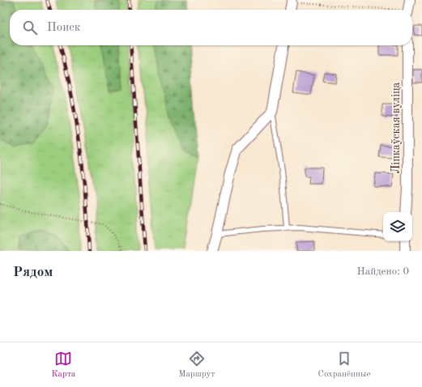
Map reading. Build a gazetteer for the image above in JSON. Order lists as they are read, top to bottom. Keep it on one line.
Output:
{"streets":{"street":["Ліпкаўская вуліца"]},"page":{"search":"Поиск","heading":["Рядом","Найдено: 0"],"nav":["Карта","Маршрут","Сохранённые"]}}
